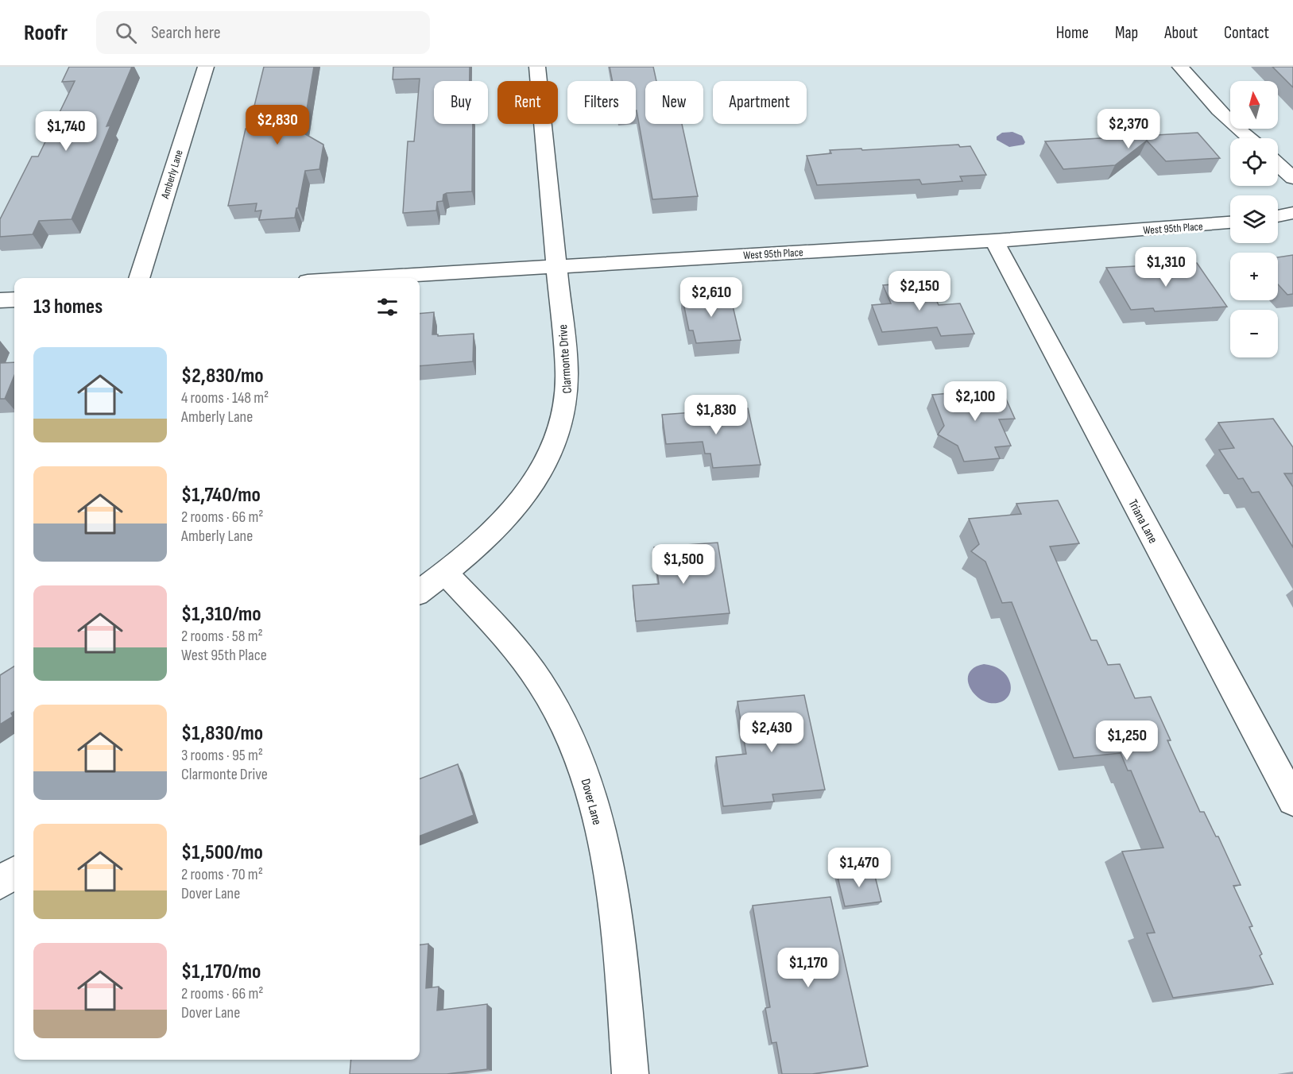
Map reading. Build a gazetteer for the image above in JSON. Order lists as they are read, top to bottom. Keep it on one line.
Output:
{"streets":{"street":["Amberly Lane","West 95th Place","Clarmonte Drive","Triana Lane","Dover Lane"]},"crossings":[["West 95th Place","Clarmonte Drive"],["West 95th Place","Triana Lane"],["Clarmonte Drive","Dover Lane"]],"north":"top","page":{"header":"Roofr","search":"Search here","nav":["Home","Map","About","Contact"],"map_buttons":["+","−"],"chip":["Buy","Rent","Filters","New","Apartment"],"price":["$2,830","$2,370","$1,740","$1,310","$2,150","$2,610","$2,100","$1,830","$1,500","$2,430","$1,250","$1,470","$1,170"],"heading":"13 homes","list":[{"name":"$2,830/mo","note":"4 rooms · 148 m² · Amberly Lane"},{"name":"$1,740/mo","note":"2 rooms · 66 m² · Amberly Lane"},{"name":"$1,310/mo","note":"2 rooms · 58 m² · West 95th Place"},{"name":"$1,830/mo","note":"3 rooms · 95 m² · Clarmonte Drive"},{"name":"$1,500/mo","note":"2 rooms · 70 m² · Dover Lane"},{"name":"$1,170/mo","note":"2 rooms · 66 m² · Dover Lane"}]}}
